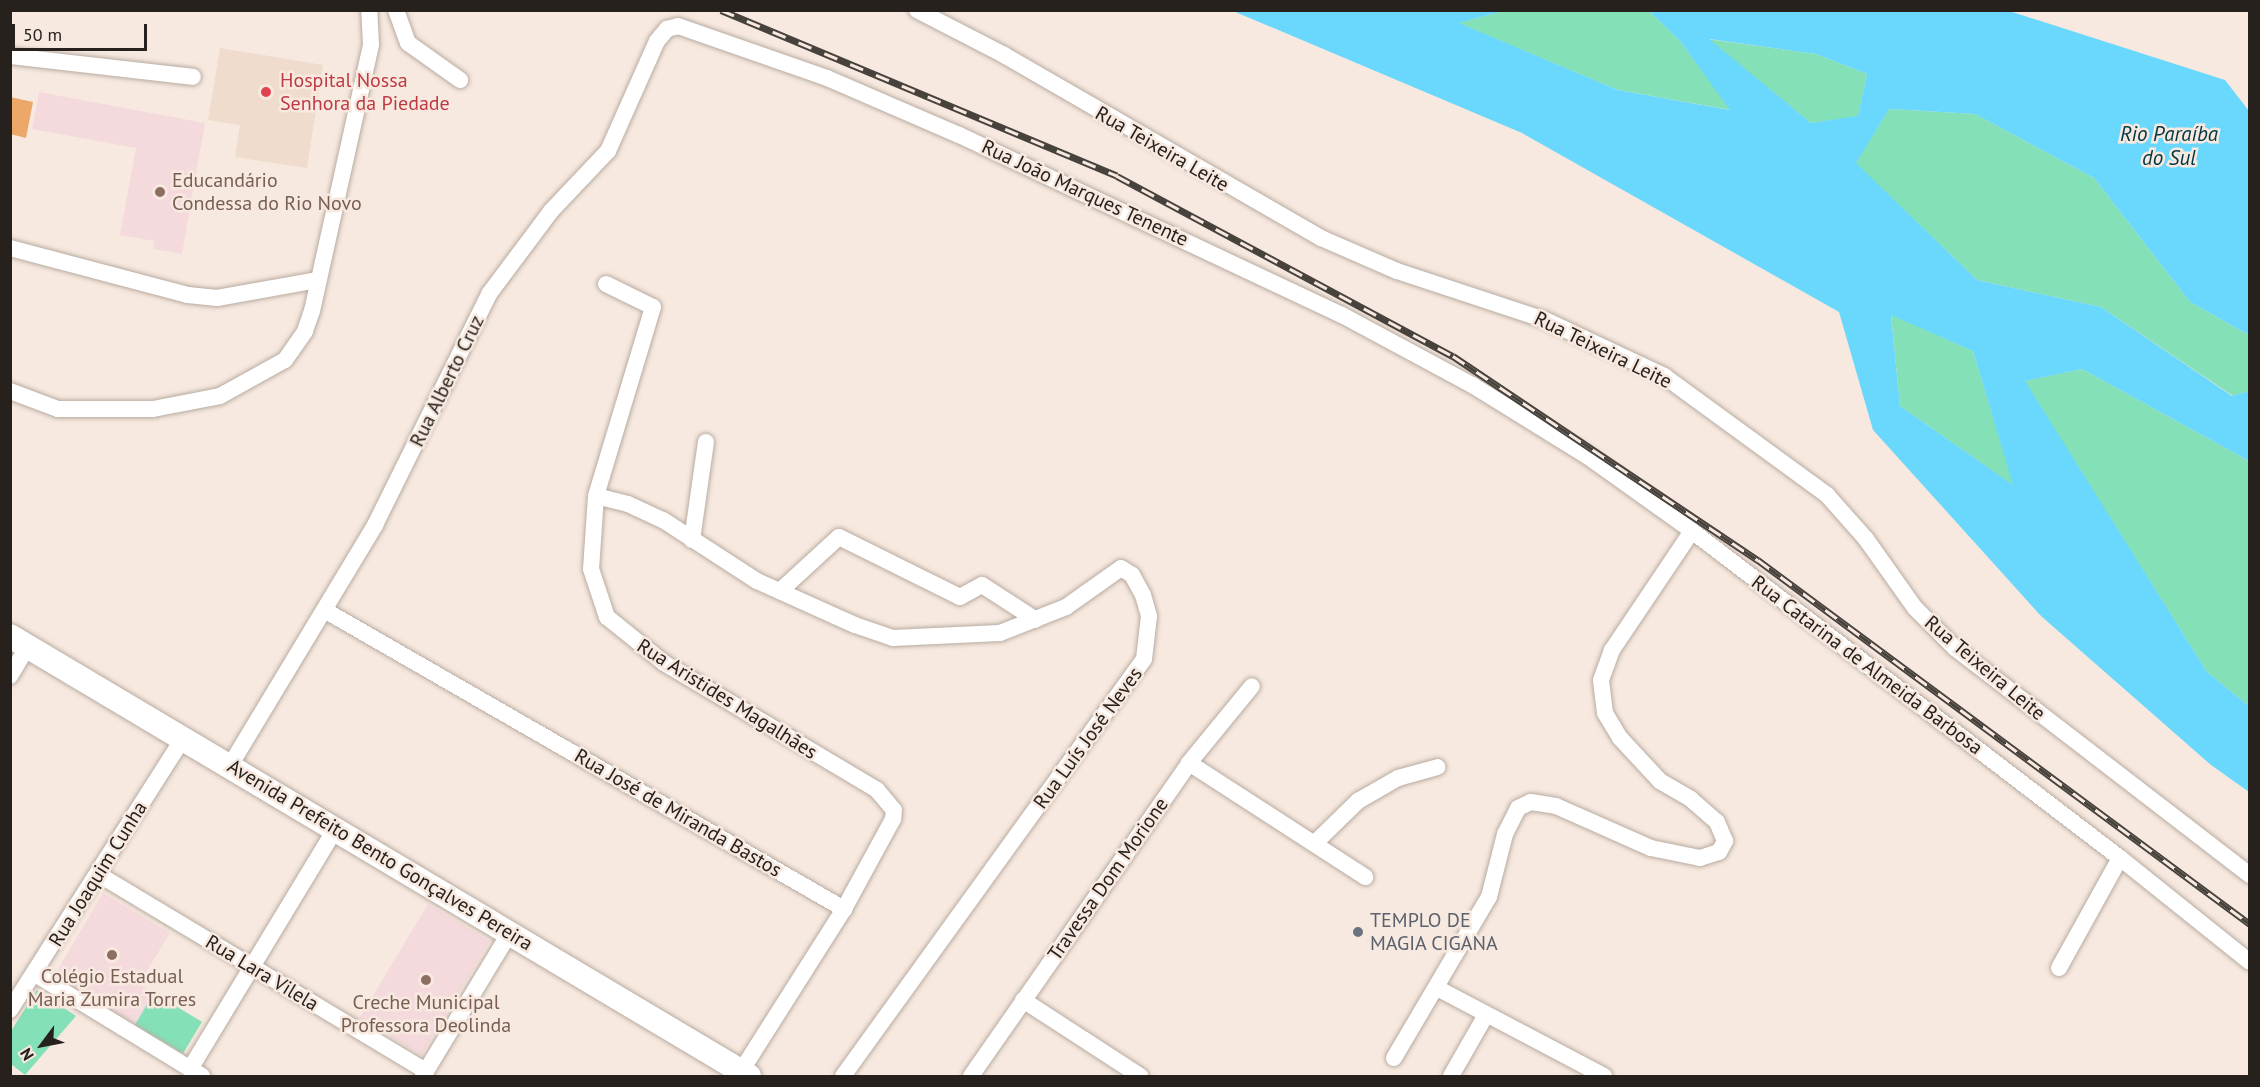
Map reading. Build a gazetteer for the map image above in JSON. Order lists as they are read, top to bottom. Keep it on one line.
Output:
{"streets":{"street":["Rua Teixeira Leite","Rua João Marques Tenente","Rua Alberto Cruz","Rua Catarina de Almeida Barbosa","Rua Aristides Magalhães","Rua Luís José Neves","Rua José de Miranda Bastos","Avenida Prefeito Bento Gonçalves Pereira","Rua Joaquim Cunha","Travessa Dom Morione","Rua Lara Vilela"]},"crossings":[["Rua João Marques Tenente","Rua Alberto Cruz"],["Rua João Marques Tenente","Rua Catarina de Almeida Barbosa"],["Rua Alberto Cruz","Rua José de Miranda Bastos"],["Rua Alberto Cruz","Avenida Prefeito Bento Gonçalves Pereira"],["Rua Aristides Magalhães","Rua Luís José Neves"],["Rua Aristides Magalhães","Rua José de Miranda Bastos"],["Avenida Prefeito Bento Gonçalves Pereira","Rua Joaquim Cunha"],["Rua Joaquim Cunha","Rua Lara Vilela"]],"water":["Rio Paraíba do Sul"],"places":["Hospital Nossa Senhora da Piedade","Educandário Condessa do Rio Novo","TEMPLO DE MAGIA CIGANA","Colégio Estadual Maria Zumira Torres","Creche Municipal Professora Deolinda"],"scale_bar":"50 m","north":"bottom left"}
